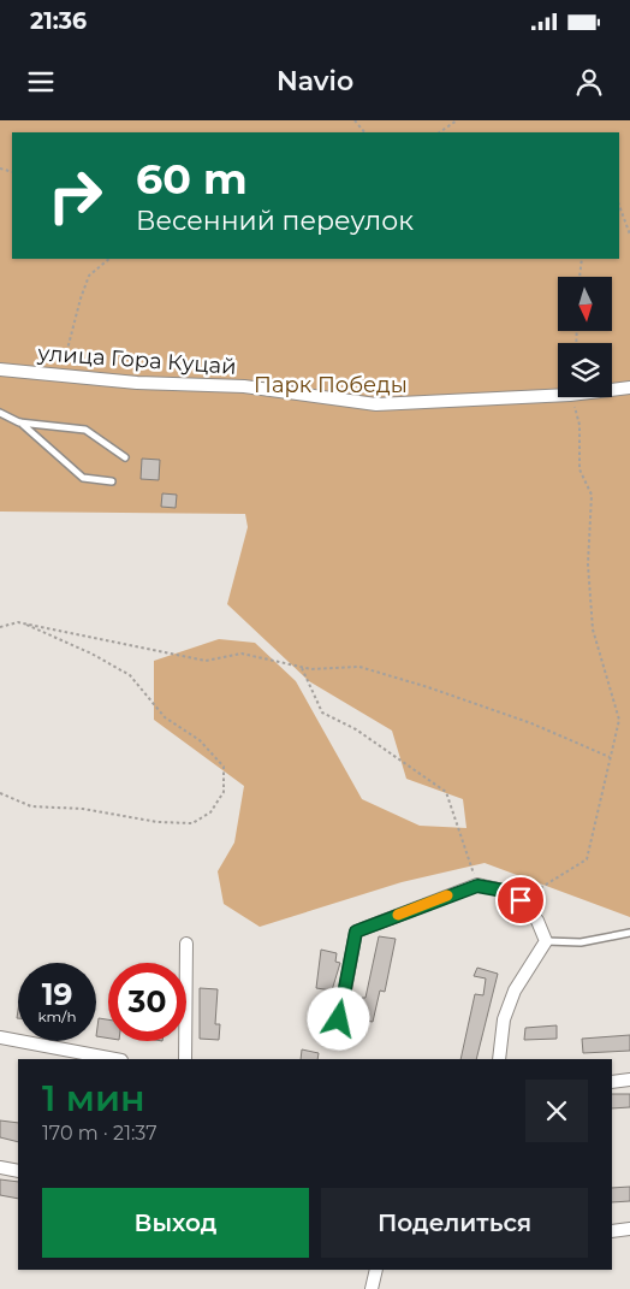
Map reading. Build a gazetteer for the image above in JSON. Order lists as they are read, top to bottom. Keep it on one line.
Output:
{"streets":{"street":["улица Гора Куцай"]},"parks":["Парк Победы"],"north":"bottom","page":{"status":"21:36","header":"Navio","turn":["60 m","Весенний переулок"],"speed":"19 km/h","limit":"30","heading":["1 мин","170 m · 21:37"],"buttons":["Выход","Поделиться"]}}
